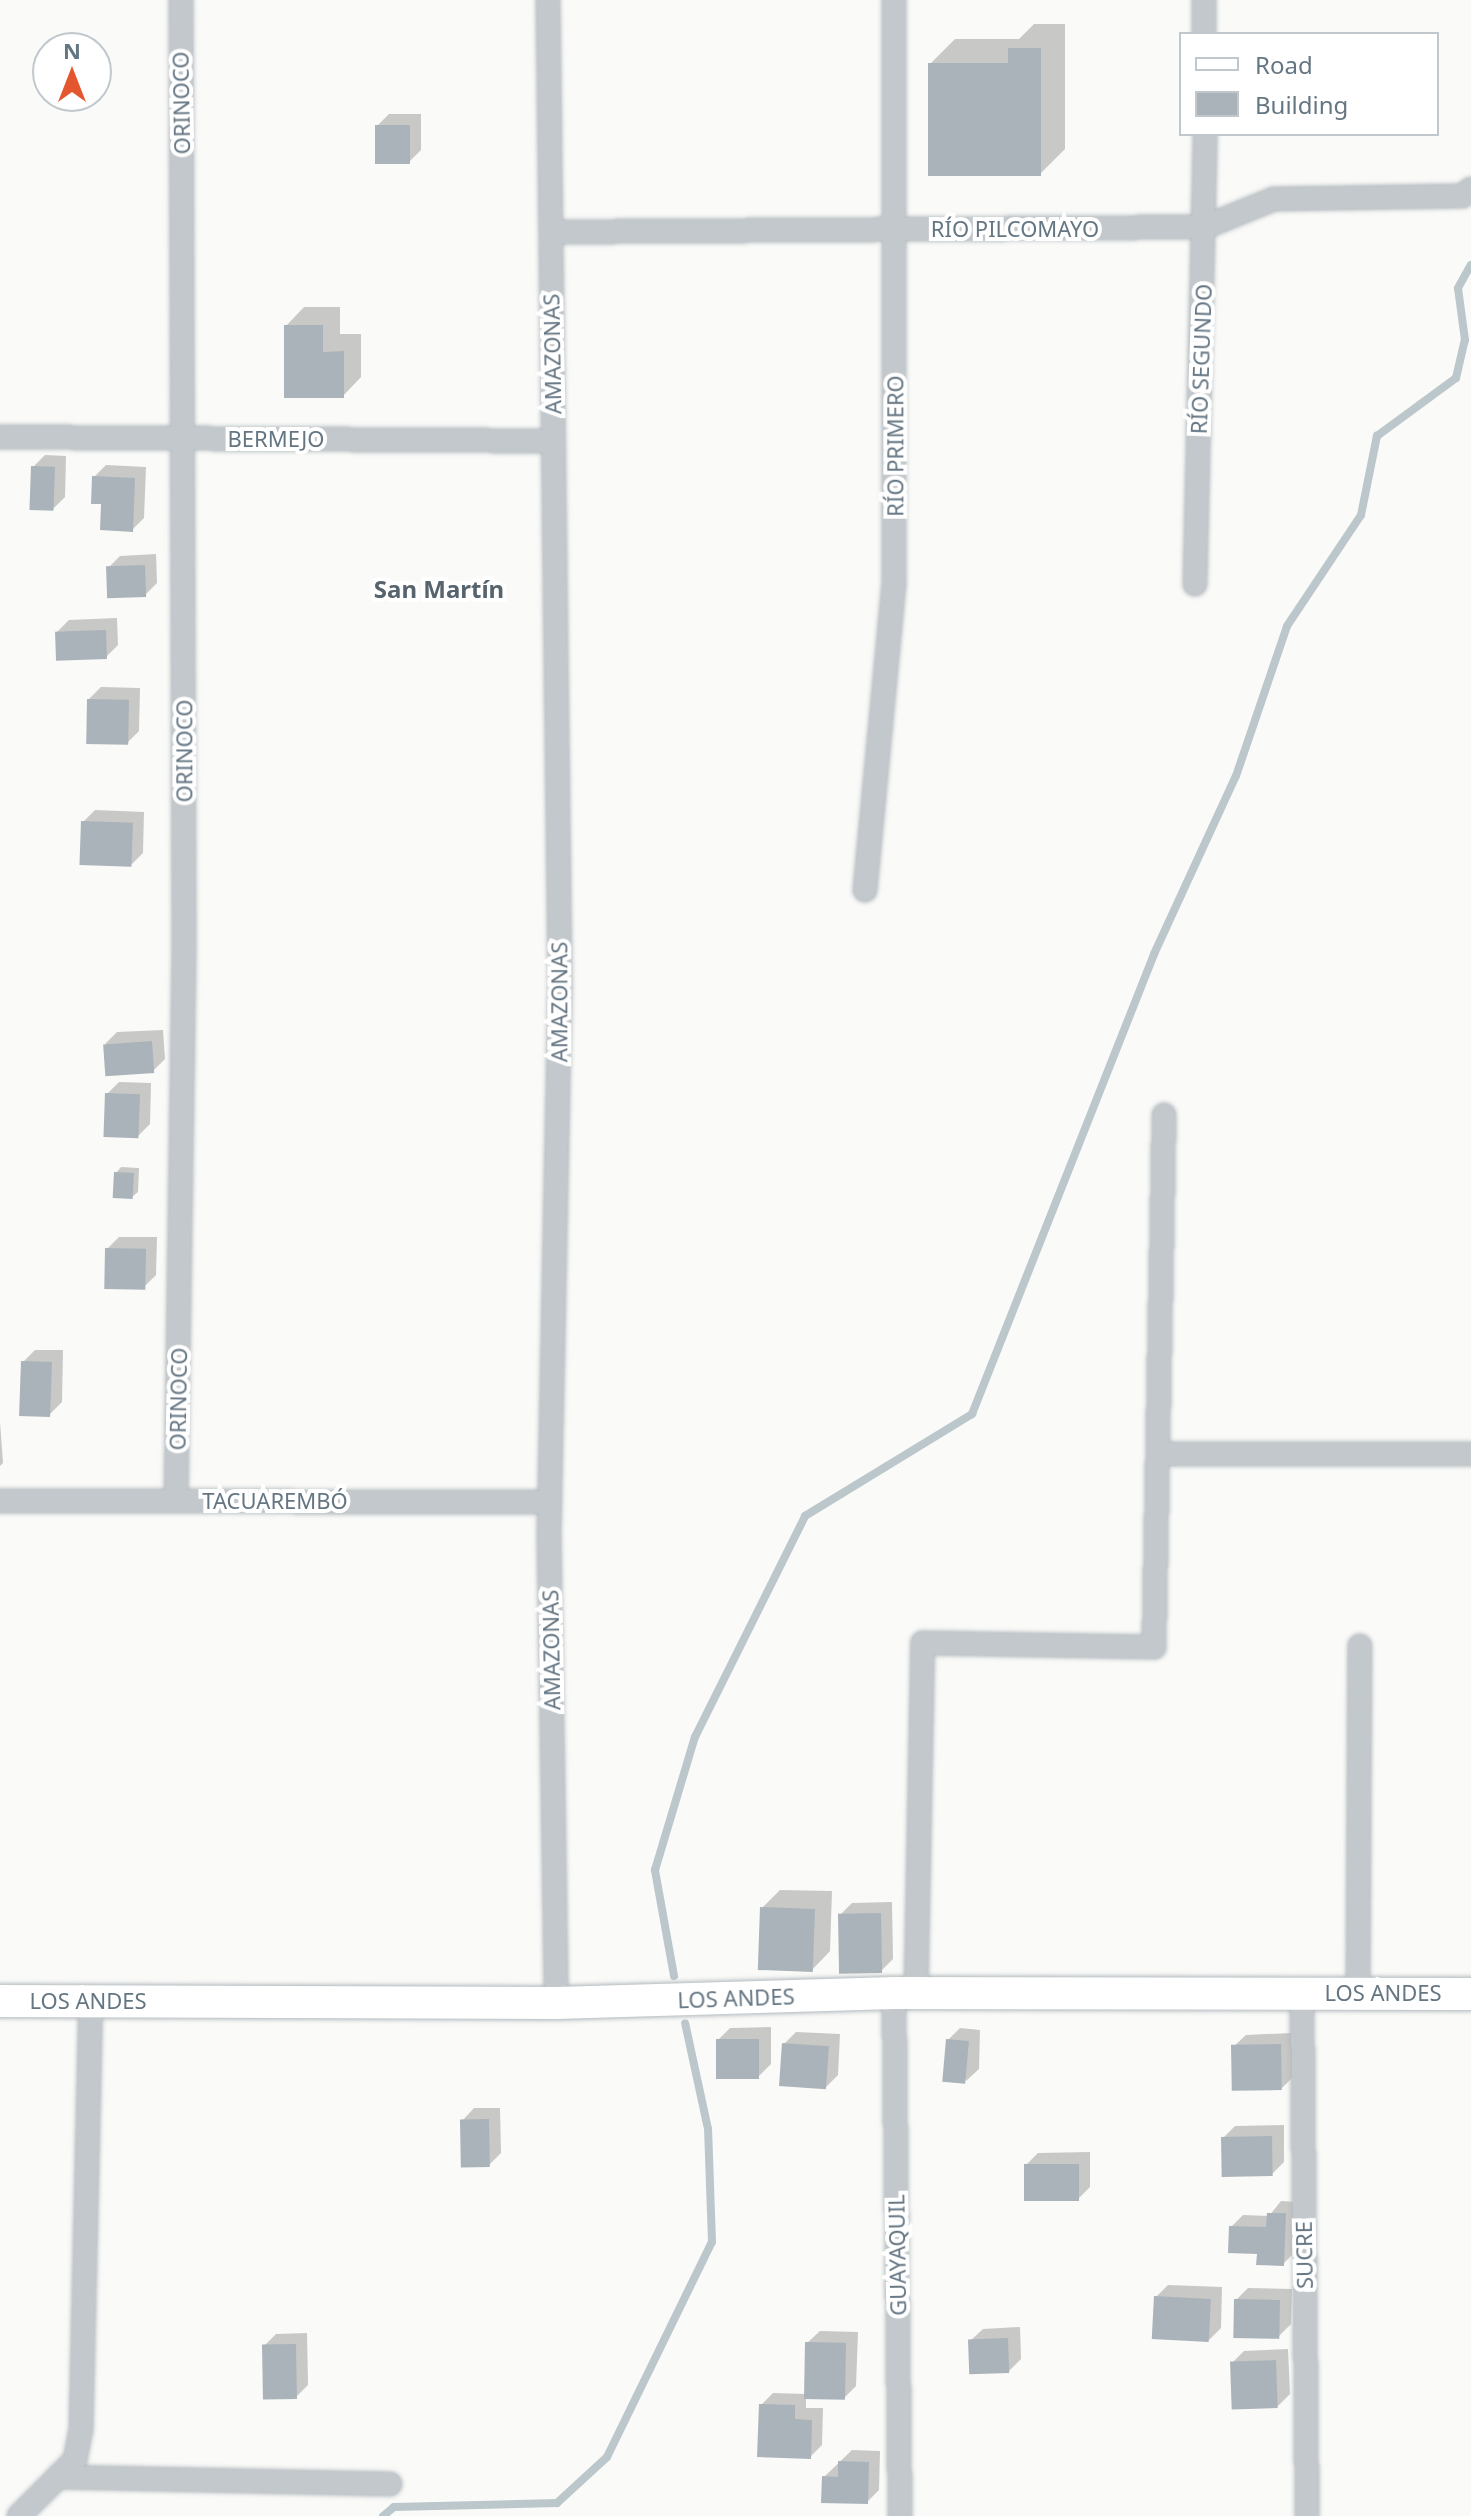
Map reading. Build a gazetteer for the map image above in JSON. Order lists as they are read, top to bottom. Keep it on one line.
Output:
{"streets":{"main road":["LOS ANDES"],"street":["ORINOCO","RÍO PILCOMAYO","AMAZONAS","RÍO SEGUNDO","BERMEJO","RÍO PRIMERO","TACUAREMBÓ","GUAYAQUIL","SUCRE"]},"crossings":[["ORINOCO","BERMEJO"],["ORINOCO","TACUAREMBÓ"],["RÍO PILCOMAYO","AMAZONAS"],["RÍO PILCOMAYO","RÍO SEGUNDO"],["RÍO PILCOMAYO","RÍO PRIMERO"],["AMAZONAS","BERMEJO"],["AMAZONAS","TACUAREMBÓ"],["AMAZONAS","LOS ANDES"],["LOS ANDES","GUAYAQUIL"],["LOS ANDES","SUCRE"]],"districts":["San Martín"],"legend":["Road","Building"],"north":"top"}
